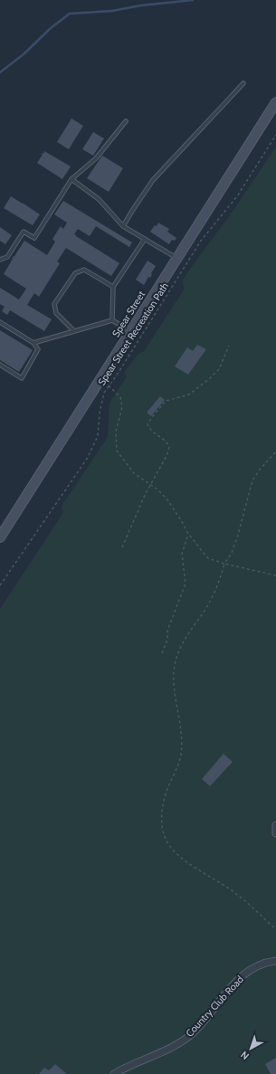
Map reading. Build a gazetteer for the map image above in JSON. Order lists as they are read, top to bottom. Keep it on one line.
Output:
{"streets":{"main road":["Spear Street"],"street":["Country Club Road"],"path":["Spear Street Recreation Path"]},"north":"bottom left"}
